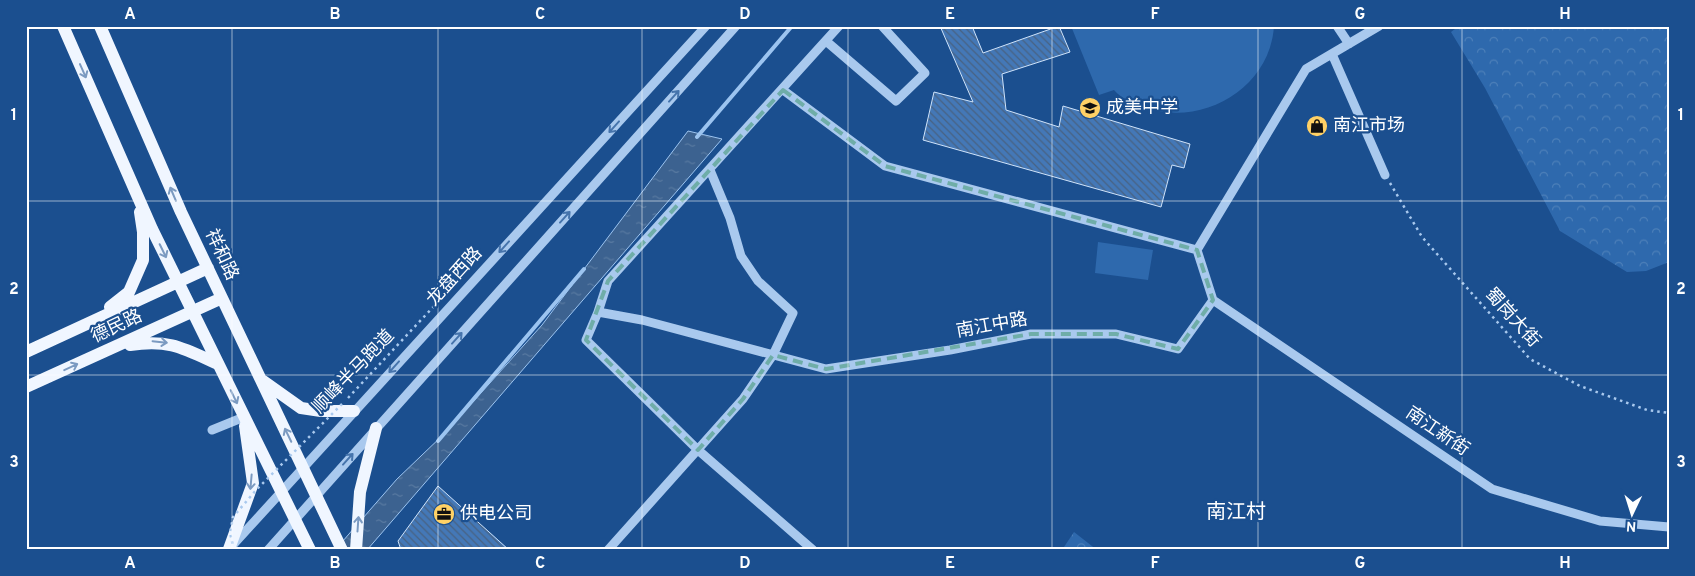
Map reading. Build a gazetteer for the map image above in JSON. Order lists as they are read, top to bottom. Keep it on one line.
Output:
{"streets":{"main road":["祥和路","德民路"],"street":["龙盘西路","南江中路","南江新街"],"path":["蜀岗大街","顺峰半马跑道"]},"crossings":[["祥和路","龙盘西路"],["祥和路","德民路"],["龙盘西路","顺峰半马跑道"],["南江中路","南江新街"]],"districts":["南江村"],"places":{"school or university":["成美中学"],"shop":["南江市场"],"office":["供电公司"]},"north":"bottom","grid":{"columns":["A","B","C","D","E","F","G","H"],"rows":["1","2","3"]}}
